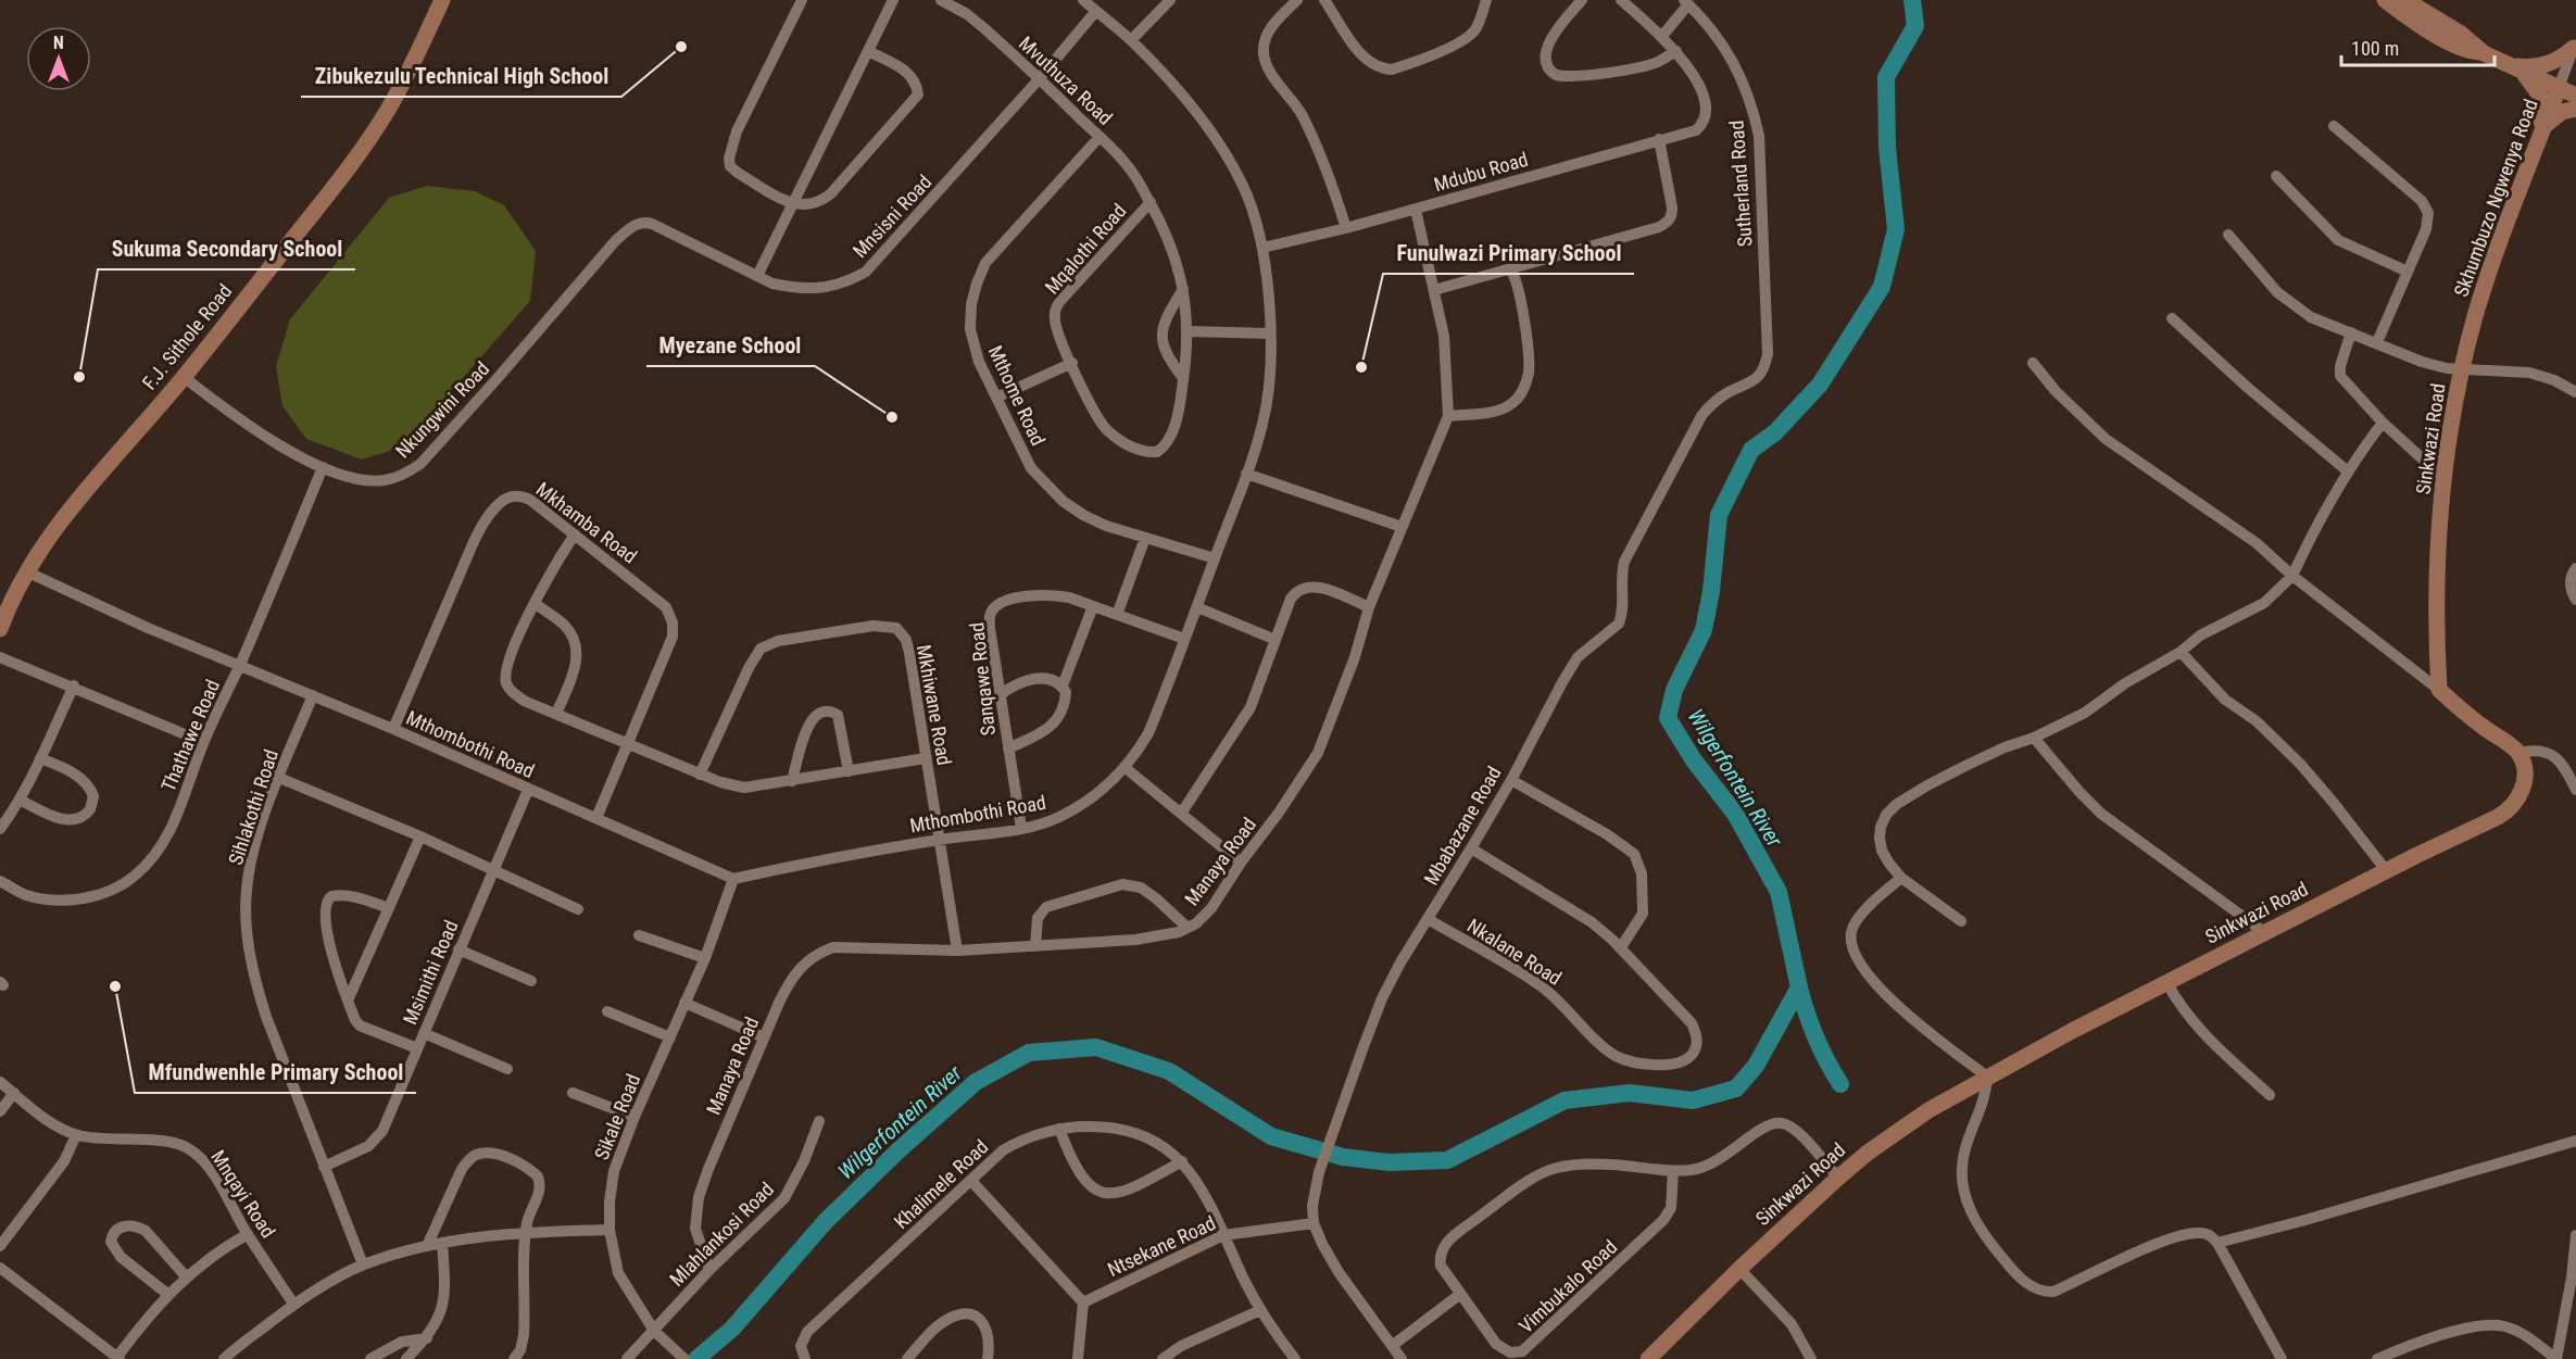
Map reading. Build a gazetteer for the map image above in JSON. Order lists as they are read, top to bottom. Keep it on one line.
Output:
{"streets":{"street":["Mvuthuza Road","Mdubu Road","Sutherland Road","Skhumbuzo Ngwenya Road","Mnsisni Road","Mqalothi Road","F.J. Sithole Road","Mthome Road","Nkungwini Road","Sinkwazi Road","Mkhamba Road","Sanqawe Road","Mkhiwane Road","Thathawe Road","Mthombothi Road","Sihlakothi Road","Mbabazane Road","Manaya Road","Nkalane Road","Msimithi Road","Sikale Road","Khalimele Road","Mnqayi Road","Mlahlankosi Road","Ntsekane Road","Vimbukalo Road"]},"crossings":[["Mvuthuza Road","Mnsisni Road"],["Mvuthuza Road","Mqalothi Road"],["Mvuthuza Road","Mthome Road"],["Mdubu Road","Mthombothi Road"],["Mdubu Road","Manaya Road"],["Sutherland Road","Mbabazane Road"],["Skhumbuzo Ngwenya Road","Sinkwazi Road"],["Mnsisni Road","Nkungwini Road"],["Mnsisni Road","Mthombothi Road"],["F.J. Sithole Road","Nkungwini Road"],["F.J. Sithole Road","Mthombothi Road"],["Mthome Road","Mthombothi Road"],["Nkungwini Road","Thathawe Road"],["Sinkwazi Road","Vimbukalo Road"],["Mkhamba Road","Mthombothi Road"],["Sanqawe Road","Mthombothi Road"],["Mkhiwane Road","Mthombothi Road"],["Mkhiwane Road","Manaya Road"],["Thathawe Road","Mthombothi Road"],["Mthombothi Road","Sihlakothi Road"],["Mthombothi Road","Msimithi Road"],["Mthombothi Road","Sikale Road"],["Sihlakothi Road","Msimithi Road"],["Mbabazane Road","Nkalane Road"],["Mbabazane Road","Ntsekane Road"],["Manaya Road","Mlahlankosi Road"],["Sikale Road","Mlahlankosi Road"],["Khalimele Road","Ntsekane Road"]],"water":["Wilgerfontein River"],"places":["Zibukezulu Technical High School","Funulwazi Primary School","Sukuma Secondary School","Myezane School","Mfundwenhle Primary School"],"scale_bar":"100 m","north":"top"}
